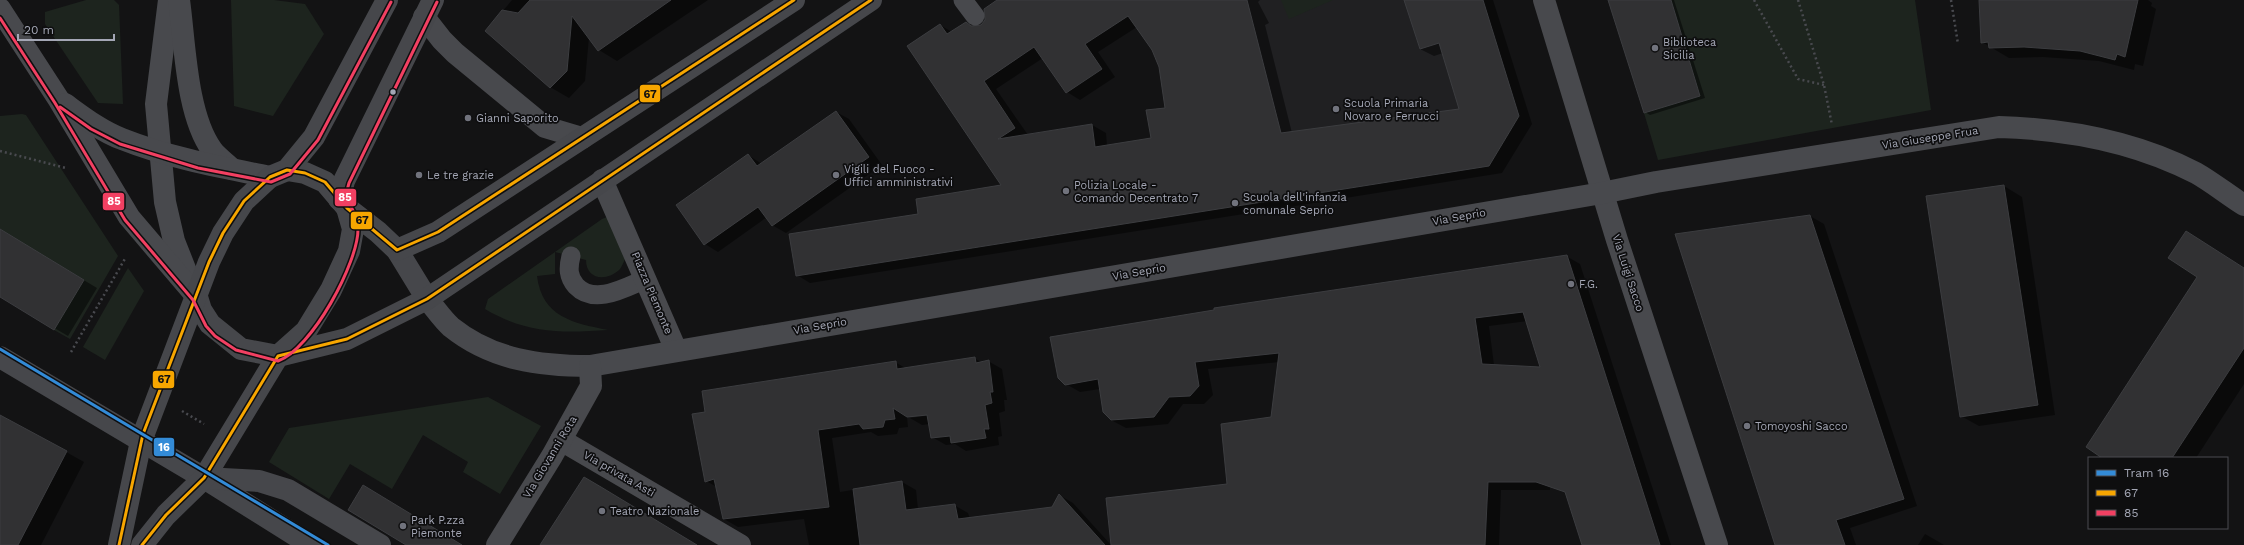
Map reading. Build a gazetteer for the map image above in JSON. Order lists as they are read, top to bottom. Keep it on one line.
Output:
{"streets":{"main road":["Piazza Piemonte"],"street":["Via Giuseppe Frua","Via Seprio","Via Luigi Sacco","Via Giovanni Rota","Via privata Asti"]},"crossings":[["Via Giuseppe Frua","Via Seprio"],["Via Giuseppe Frua","Via Luigi Sacco"],["Via Seprio","Via Luigi Sacco"],["Via Seprio","Piazza Piemonte"],["Piazza Piemonte","Via Giovanni Rota"],["Via Giovanni Rota","Via privata Asti"]],"places":["Biblioteca Sicilia","Scuola Primaria Novaro e Ferrucci","Gianni Saporito","Le tre grazie","Vigili del Fuoco - Uffici amministrativi","Polizia Locale - Comando Decentrato 7","Scuola dell'infanzia comunale Seprio","F.G.","Tomoyoshi Sacco","Teatro Nazionale","Park P.zza Piemonte"],"lines":["transit line 67","transit line 85","tram line 16"],"legend":["Tram 16","67","85"],"scale_bar":"20 m"}
